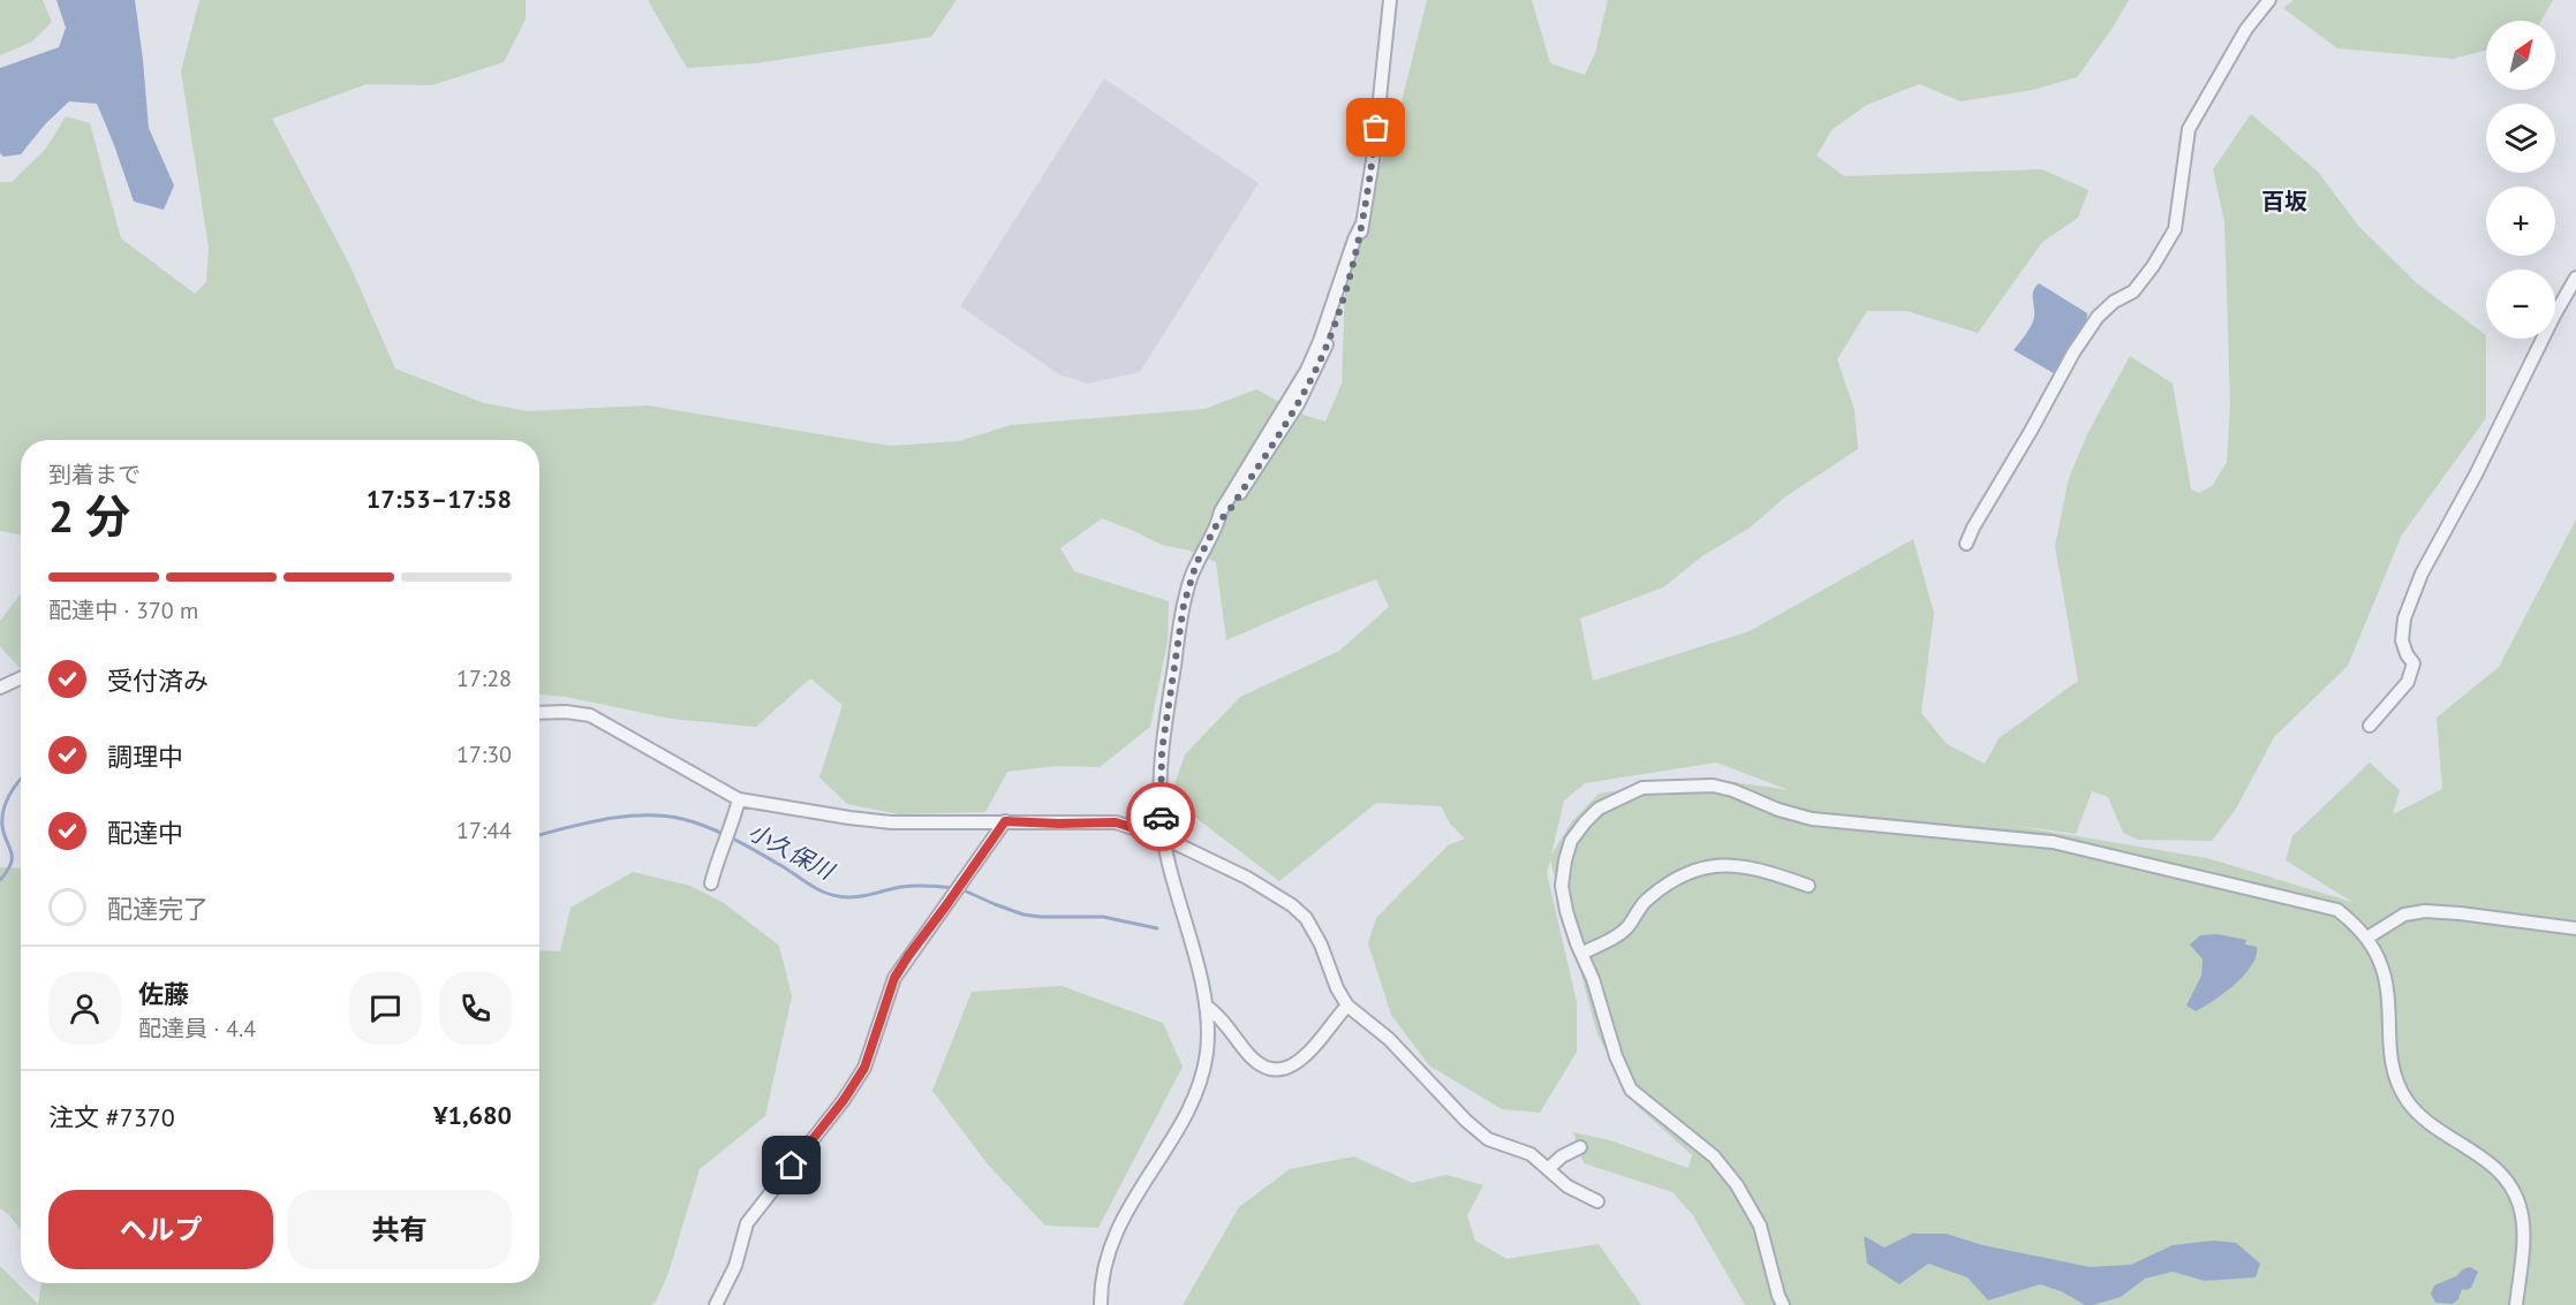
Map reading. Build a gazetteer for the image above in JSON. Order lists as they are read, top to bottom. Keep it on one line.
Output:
{"districts":["百坂"],"water":["小久保川"],"north":"top right","page":{"map_buttons":["+","−"],"heading":["2 分","到着まで","17:53–17:58"],"panel":["佐藤","配達員 · 4.4","注文 #7370","¥1,680"],"bar":"配達中 · 370 m","list":[["受付済み","17:28"],["調理中","17:30"],["配達中","17:44"],"配達完了"],"buttons":["ヘルプ","共有"]}}
